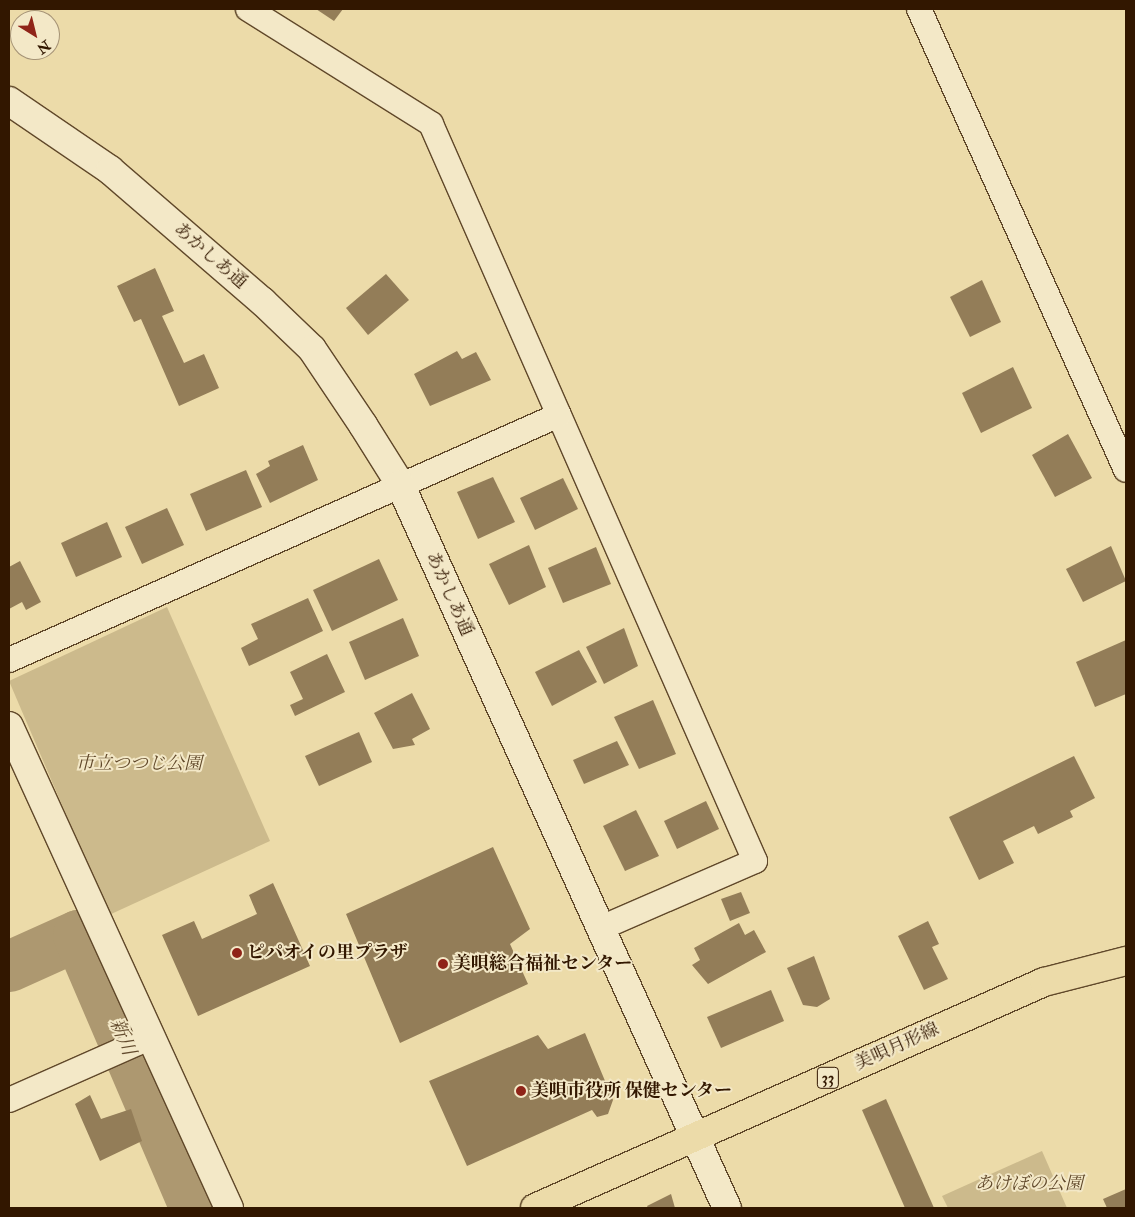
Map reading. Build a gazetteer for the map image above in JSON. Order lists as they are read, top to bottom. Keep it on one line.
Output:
{"streets":{"main road":["美唄月形線","33"],"street":["あかしあ通"]},"crossings":[["あかしあ通","美唄月形線"]],"water":["新川"],"parks":["市立つつじ公園","あけぼの公園"],"places":["ピパオイの里プラザ","美唄総合福祉センター","美唄市役所 保健センター"],"north":"bottom right"}
